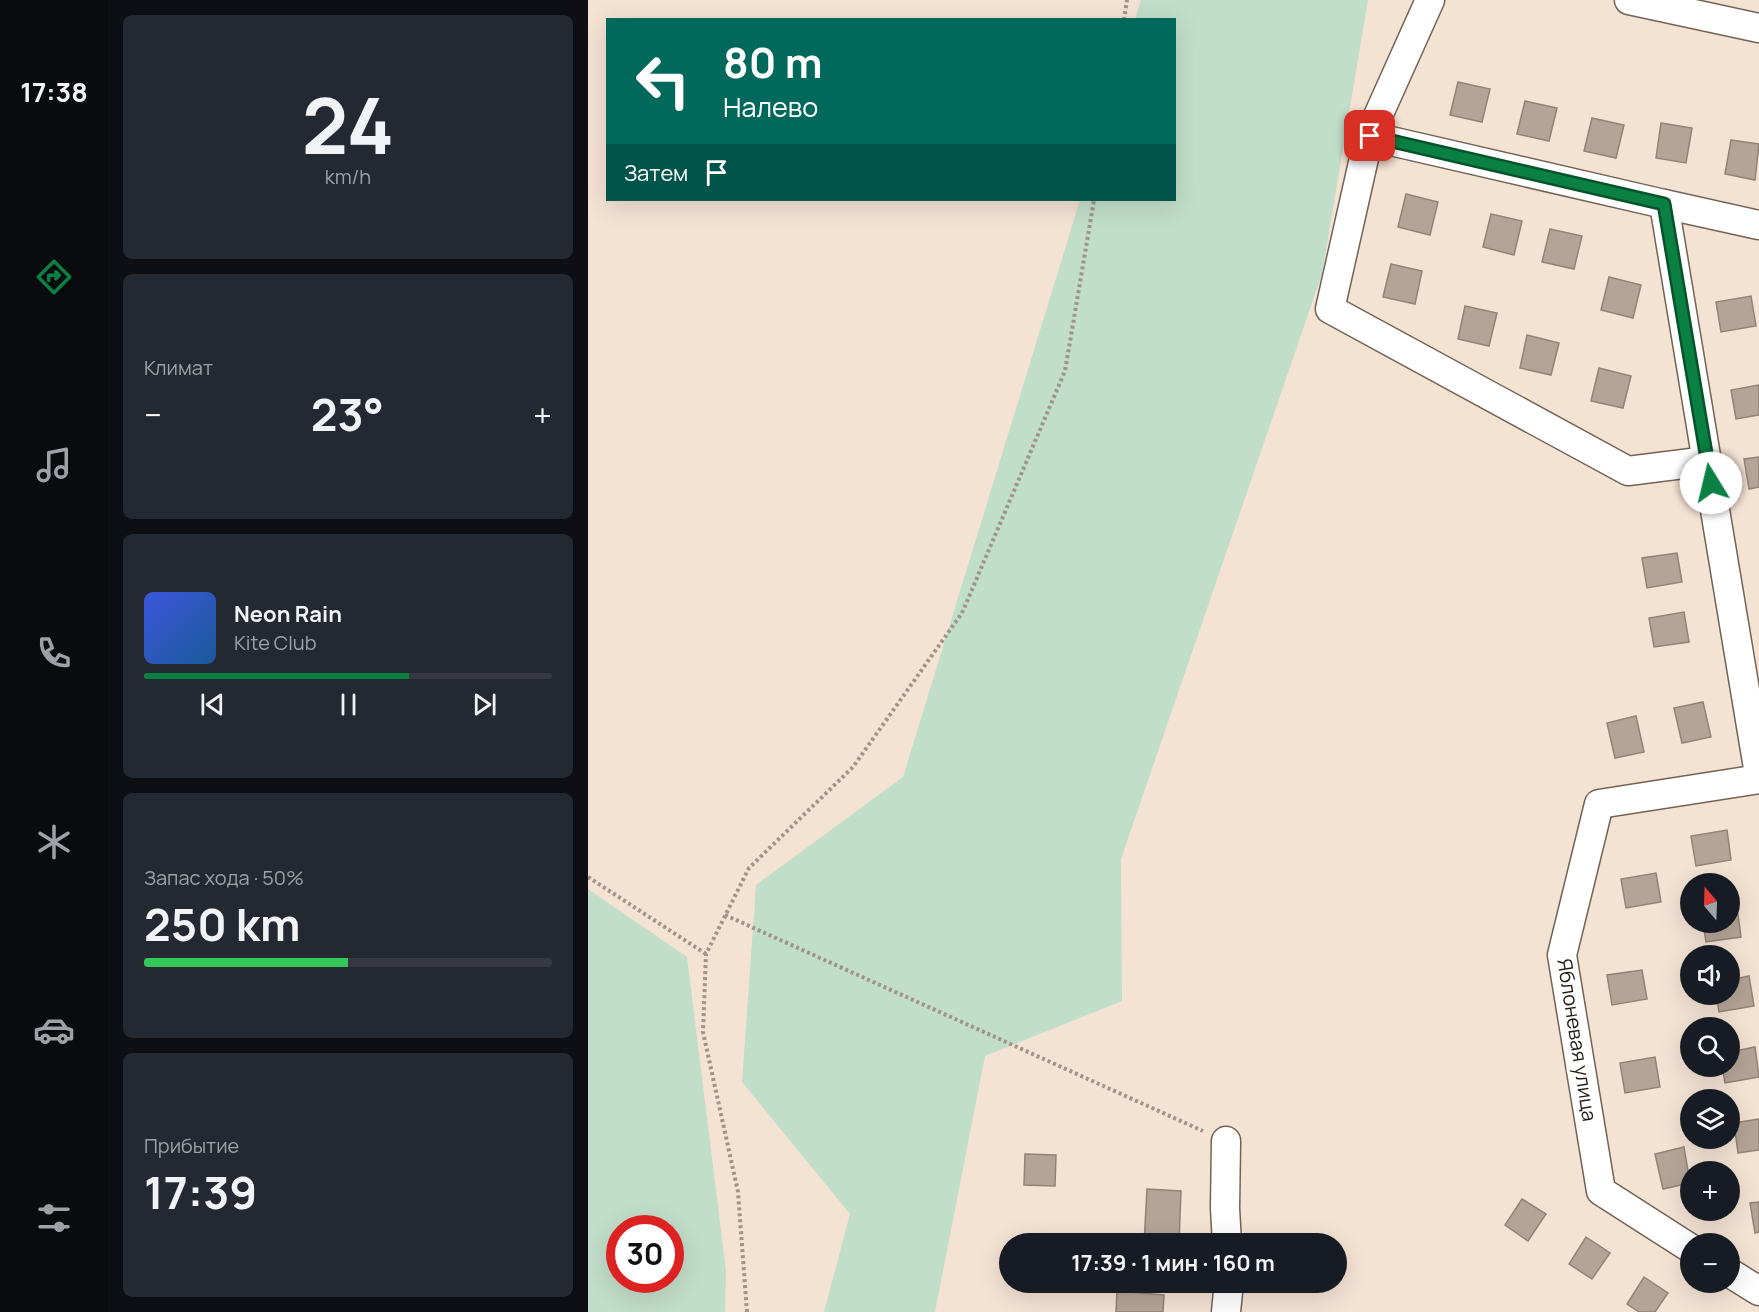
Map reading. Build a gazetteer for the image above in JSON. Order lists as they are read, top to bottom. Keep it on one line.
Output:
{"streets":{"street":["Яблоневая улица"]},"north":"top","page":{"tabs":"17:38","tile":[["24","km/h"],"Климат",["Запас хода · 50%","250 km"],["Прибытие","17:39"]],"turn":["80 m","Налево"],"then":"Затем","heat":["−","23°","+"],"song":["Neon Rain","Kite Club"],"map_buttons":["+","−"],"limit":"30","trip":"17:39 · 1 мин · 160 m"}}
